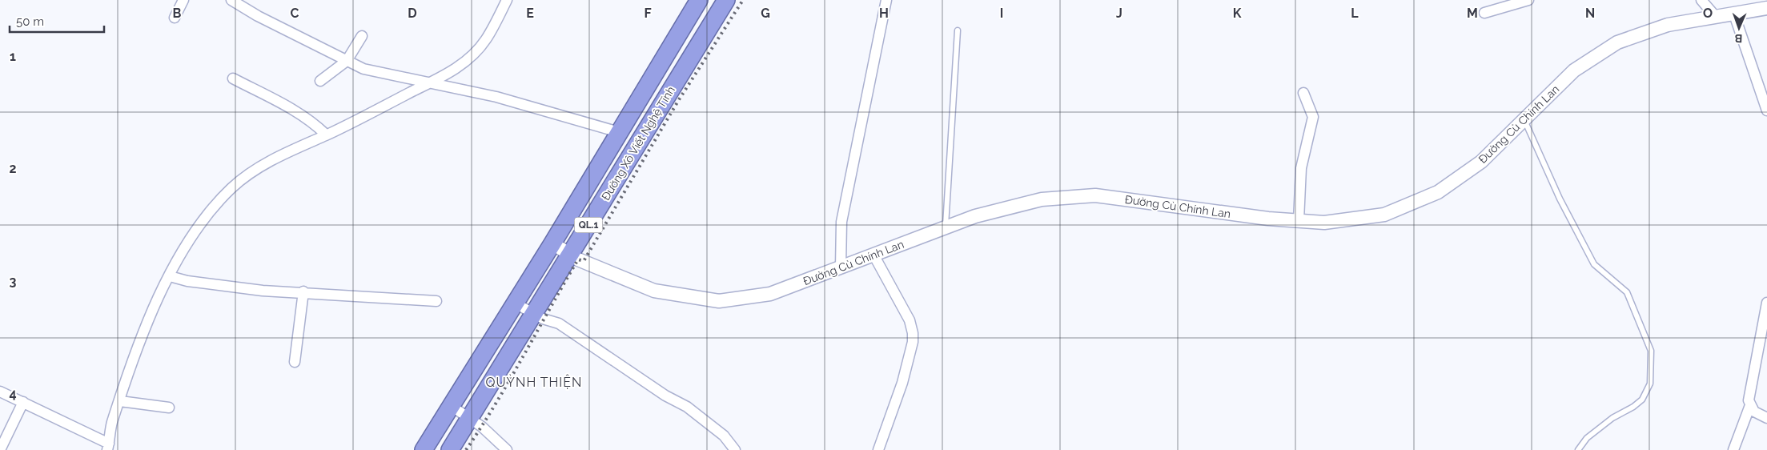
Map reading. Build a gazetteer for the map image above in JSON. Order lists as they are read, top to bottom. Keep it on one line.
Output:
{"streets":{"highway":["Đường Xô Viết Nghệ Tĩnh","QL.1"],"street":["Đường Cù Chính Lan"]},"crossings":[["Đường Cù Chính Lan","Đường Xô Viết Nghệ Tĩnh"]],"districts":["QUỲNH THIỆN"],"scale_bar":"50 m","north":"bottom","grid":{"columns":["B","C","D","E","F","G","H","I","J","K","L","M","N","O"],"rows":["1","2","3","4"]}}
